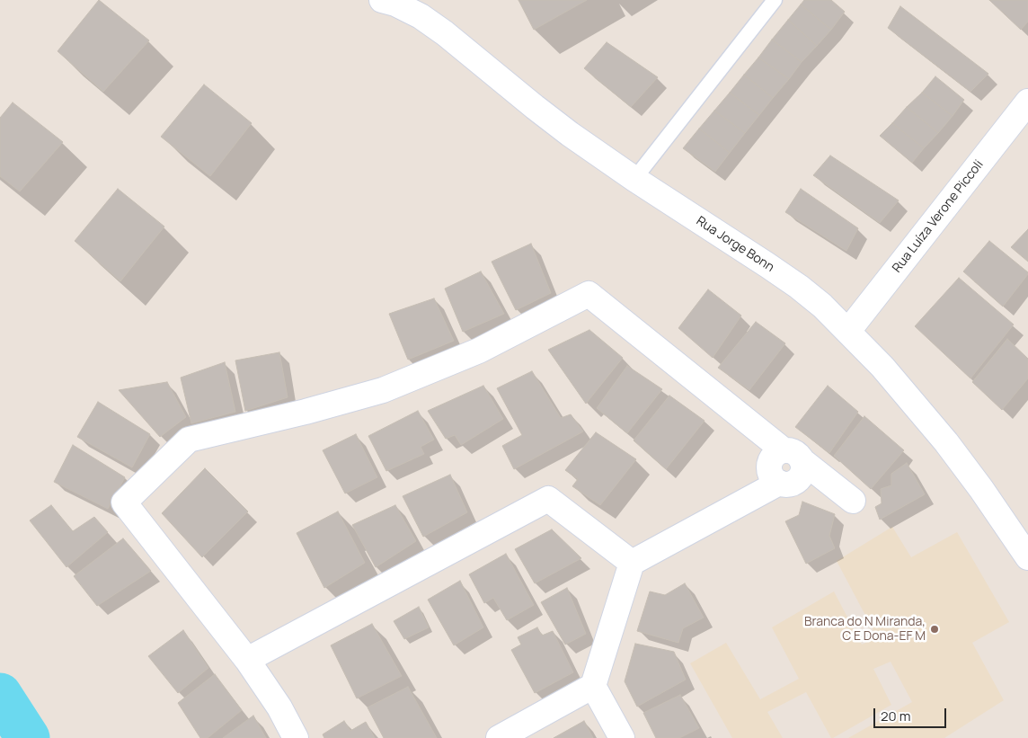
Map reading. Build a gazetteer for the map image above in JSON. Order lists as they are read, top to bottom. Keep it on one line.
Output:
{"streets":{"street":["Rua Luíza Verone Piccoli","Rua Jorge Bonn"]},"crossings":[["Rua Luíza Verone Piccoli","Rua Jorge Bonn"]],"places":["Branca do N Miranda, C E Dona-EF M"],"scale_bar":"20 m"}
